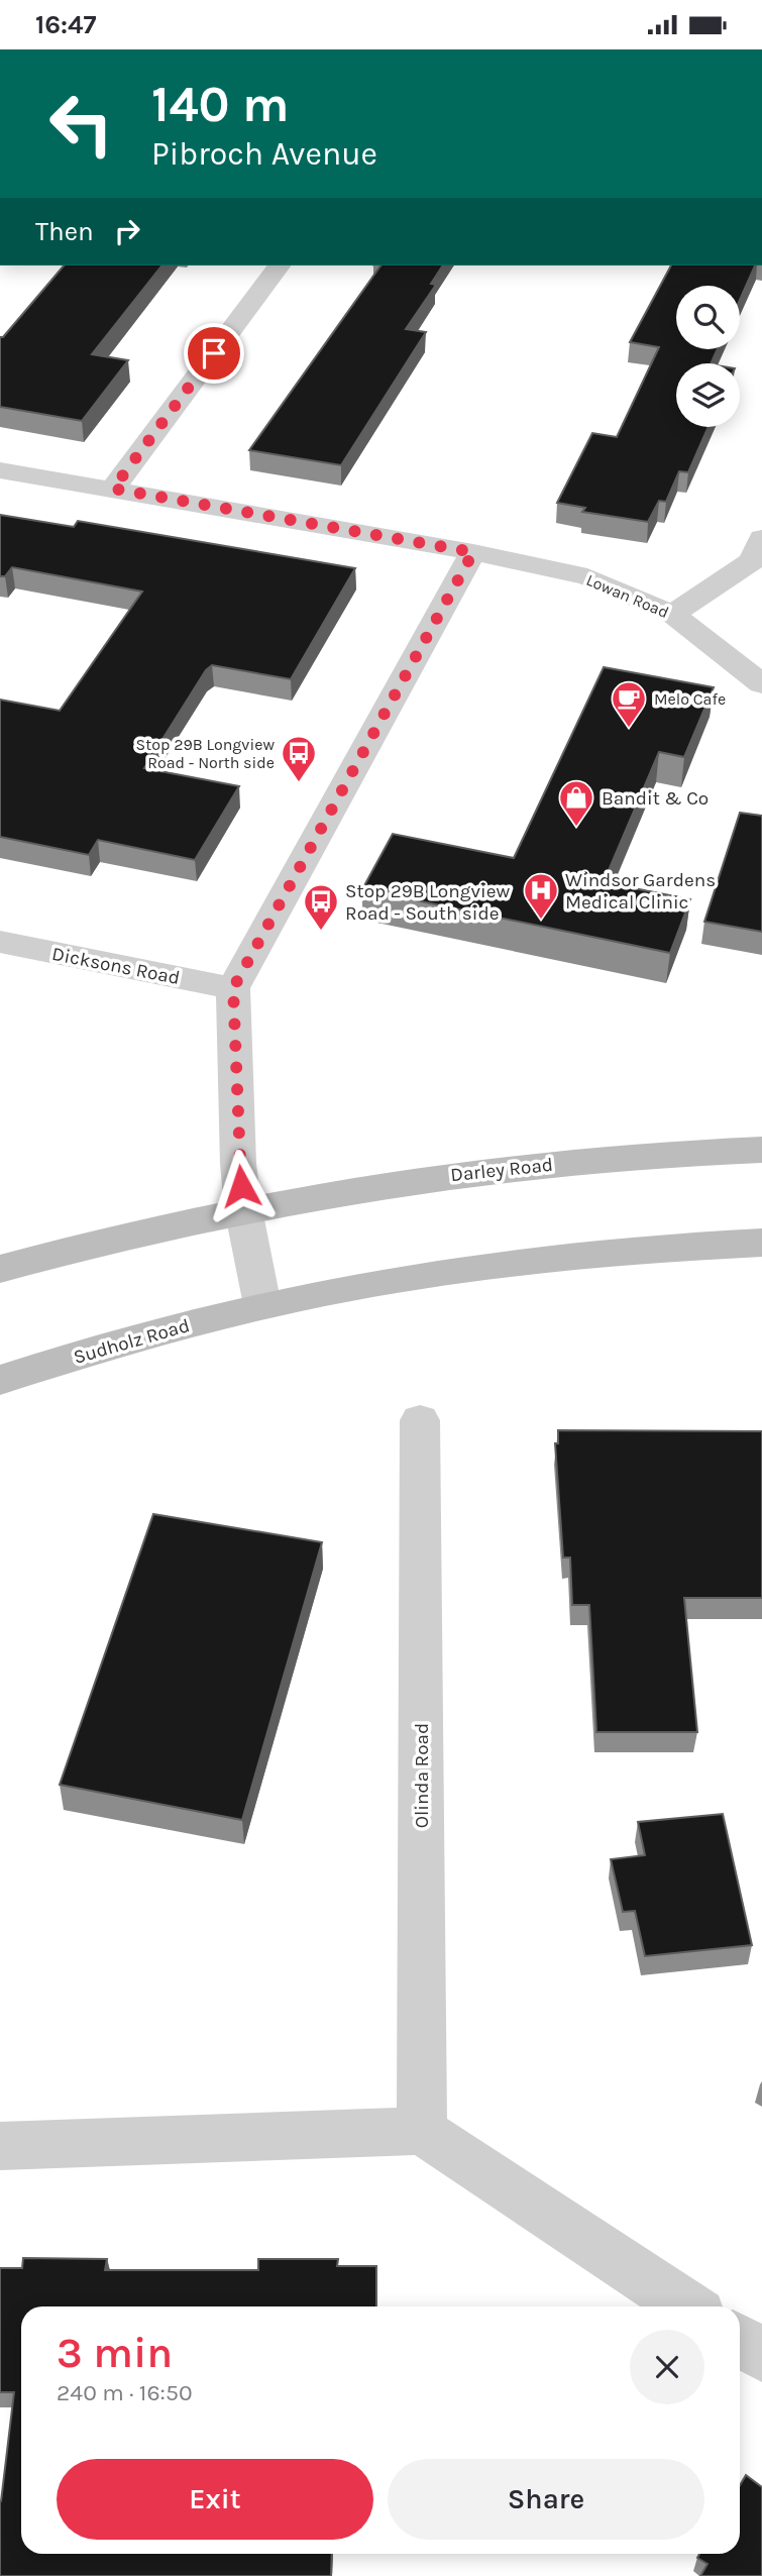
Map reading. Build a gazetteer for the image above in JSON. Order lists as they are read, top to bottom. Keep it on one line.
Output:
{"streets":{"main road":["Darley Road","Sudholz Road"],"street":["Lowan Road","Dicksons Road","Olinda Road"]},"places":{"cafe":["Melo Cafe"],"bus stop":["Stop 29B Longview Road - North side","Stop 29B Longview Road - South side"],"shop":["Bandit & Co"],"hospital":["Windsor Gardens Medical Clinic"]},"page":{"status":"16:47","turn":["140 m","Pibroch Avenue"],"then":"Then","heading":["3 min","240 m · 16:50"],"buttons":["Exit","Share"]}}
